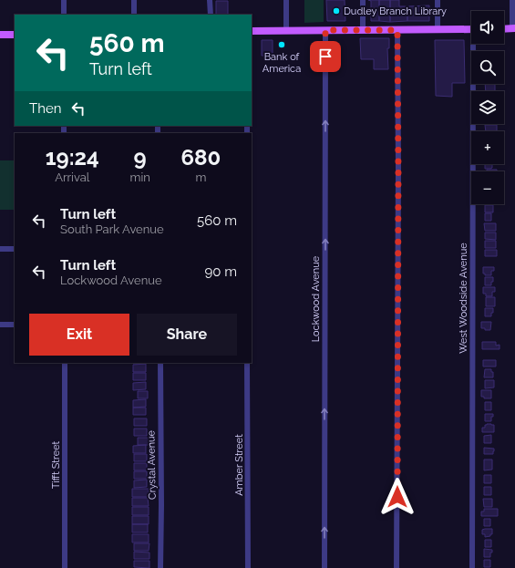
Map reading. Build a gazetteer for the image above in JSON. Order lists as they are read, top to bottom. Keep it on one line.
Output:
{"streets":{"street":["West Woodside Avenue","Lockwood Avenue","Tifft Street","Crystal Avenue","Amber Street"]},"one_way":["Lockwood Avenue"],"places":["Dudley Branch Library","Bank of America"],"page":{"map_buttons":["+","−"],"turn":["560 m","Turn left"],"then":"Then","eta":["19:24","Arrival","9","min","680","m"],"list":[{"name":"Turn left","note":"South Park Avenue","value":"560 m"},{"name":"Turn left","note":"Lockwood Avenue","value":"90 m"}],"buttons":["Exit","Share"]}}
